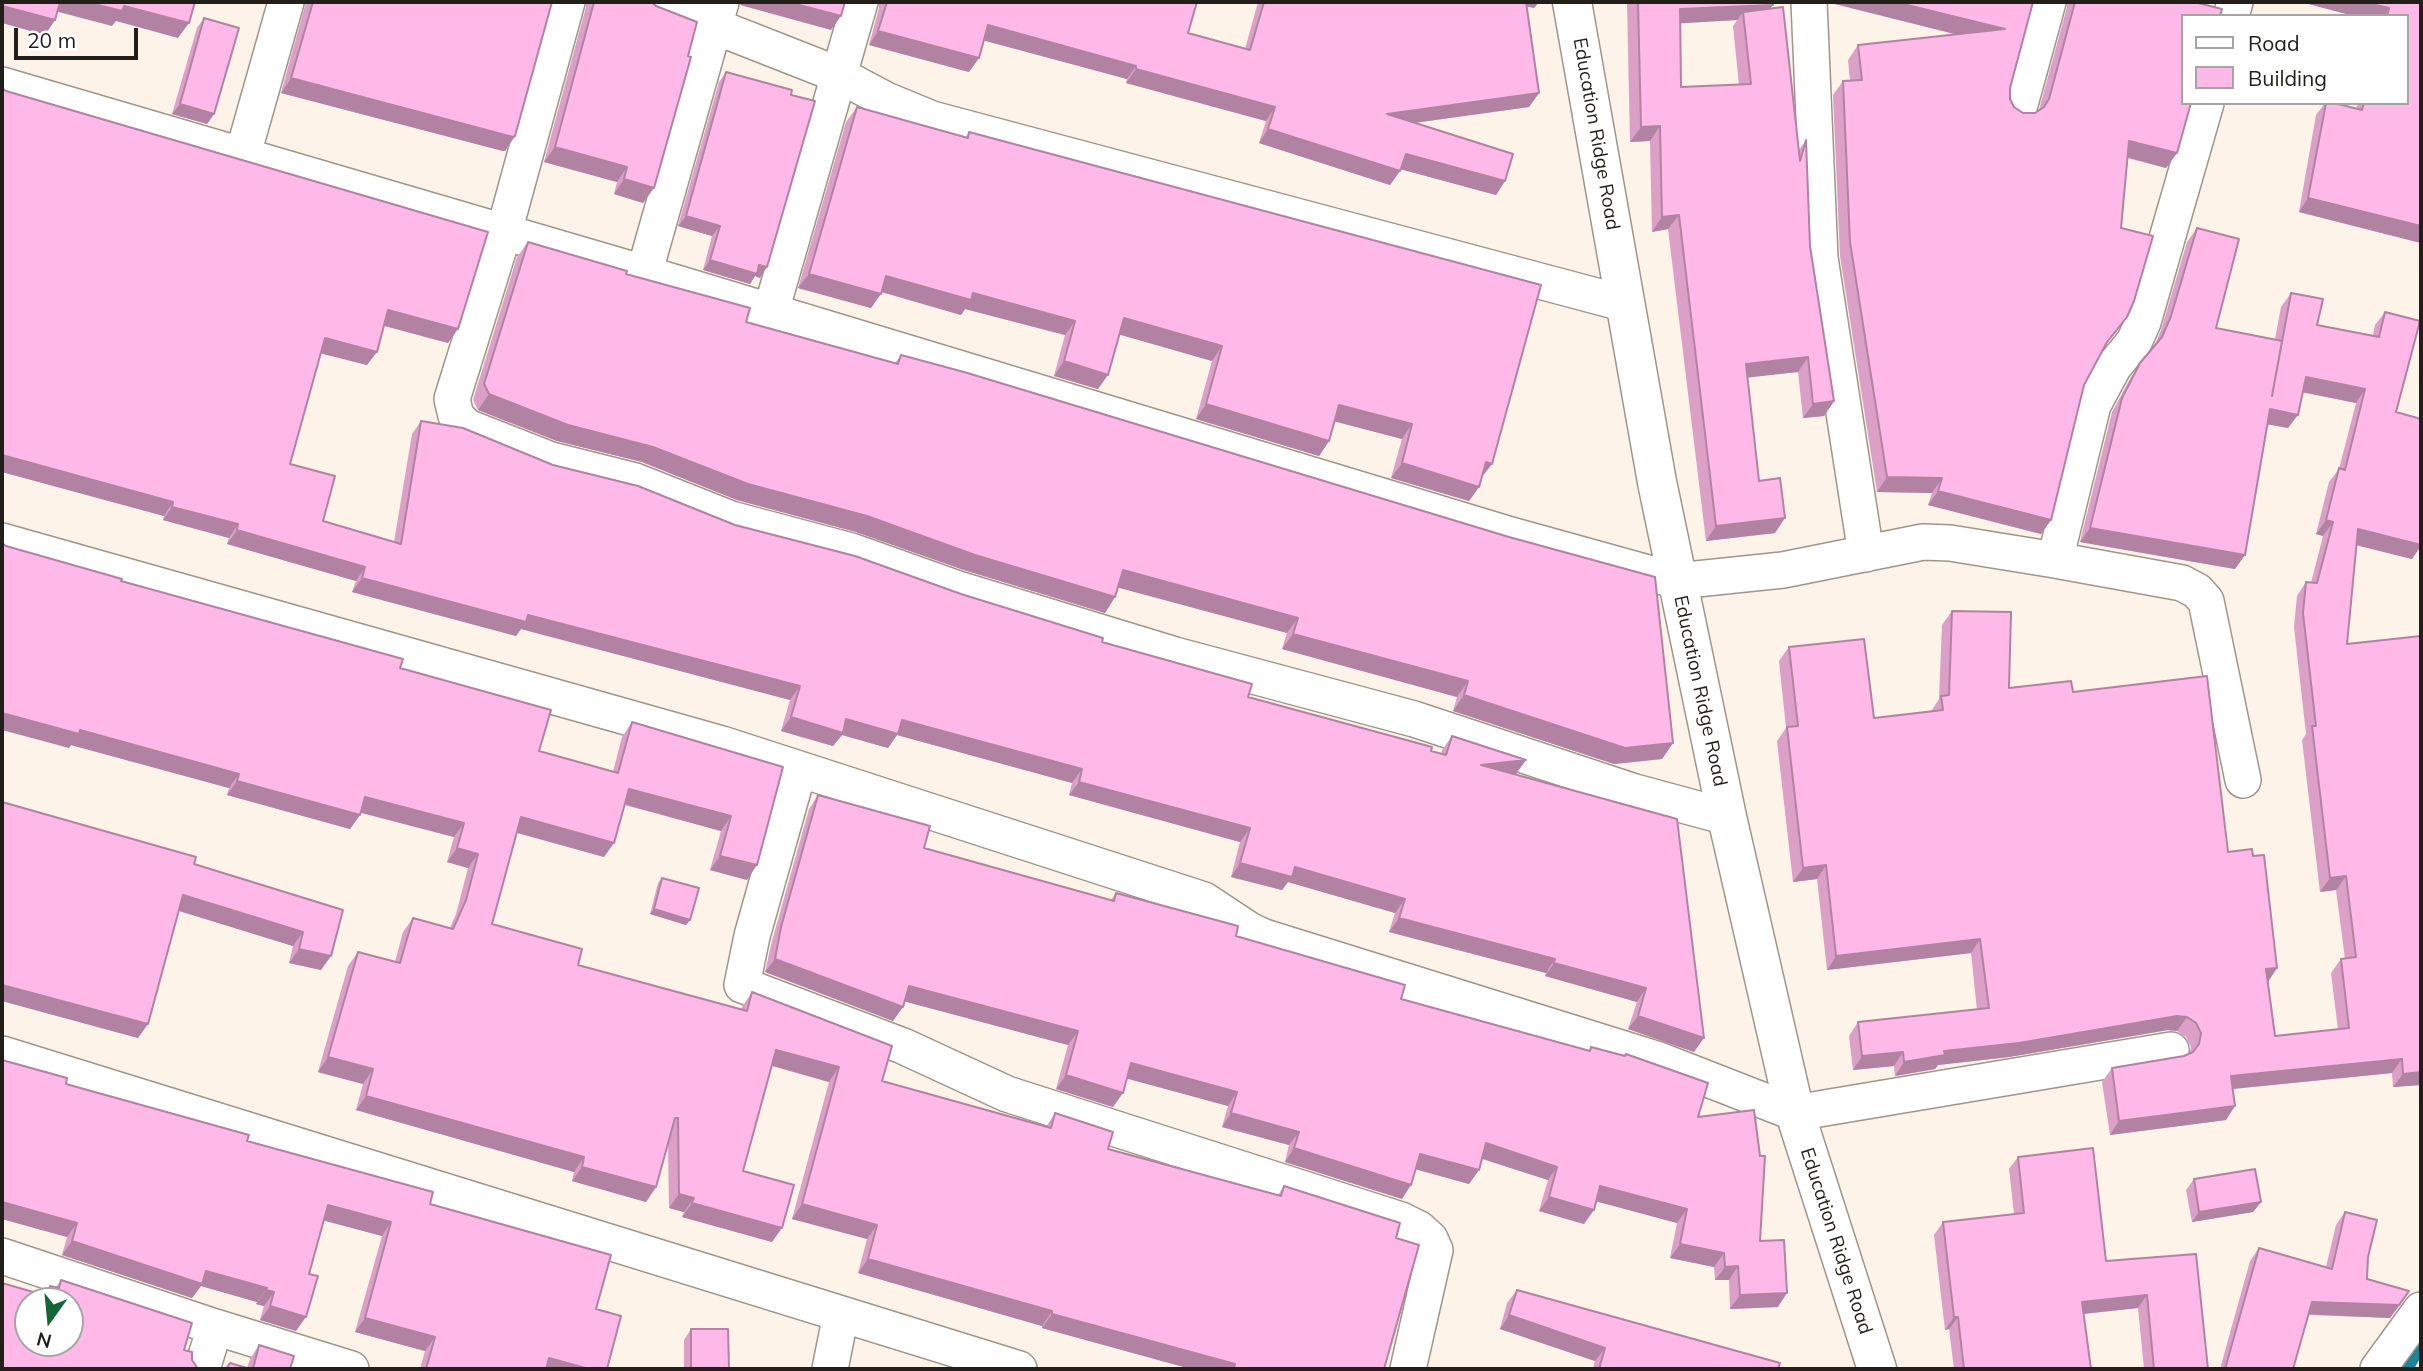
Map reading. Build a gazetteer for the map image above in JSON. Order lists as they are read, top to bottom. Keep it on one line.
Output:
{"streets":{"street":["Education Ridge Road"]},"legend":["Road","Building"],"scale_bar":"20 m","north":"bottom"}
